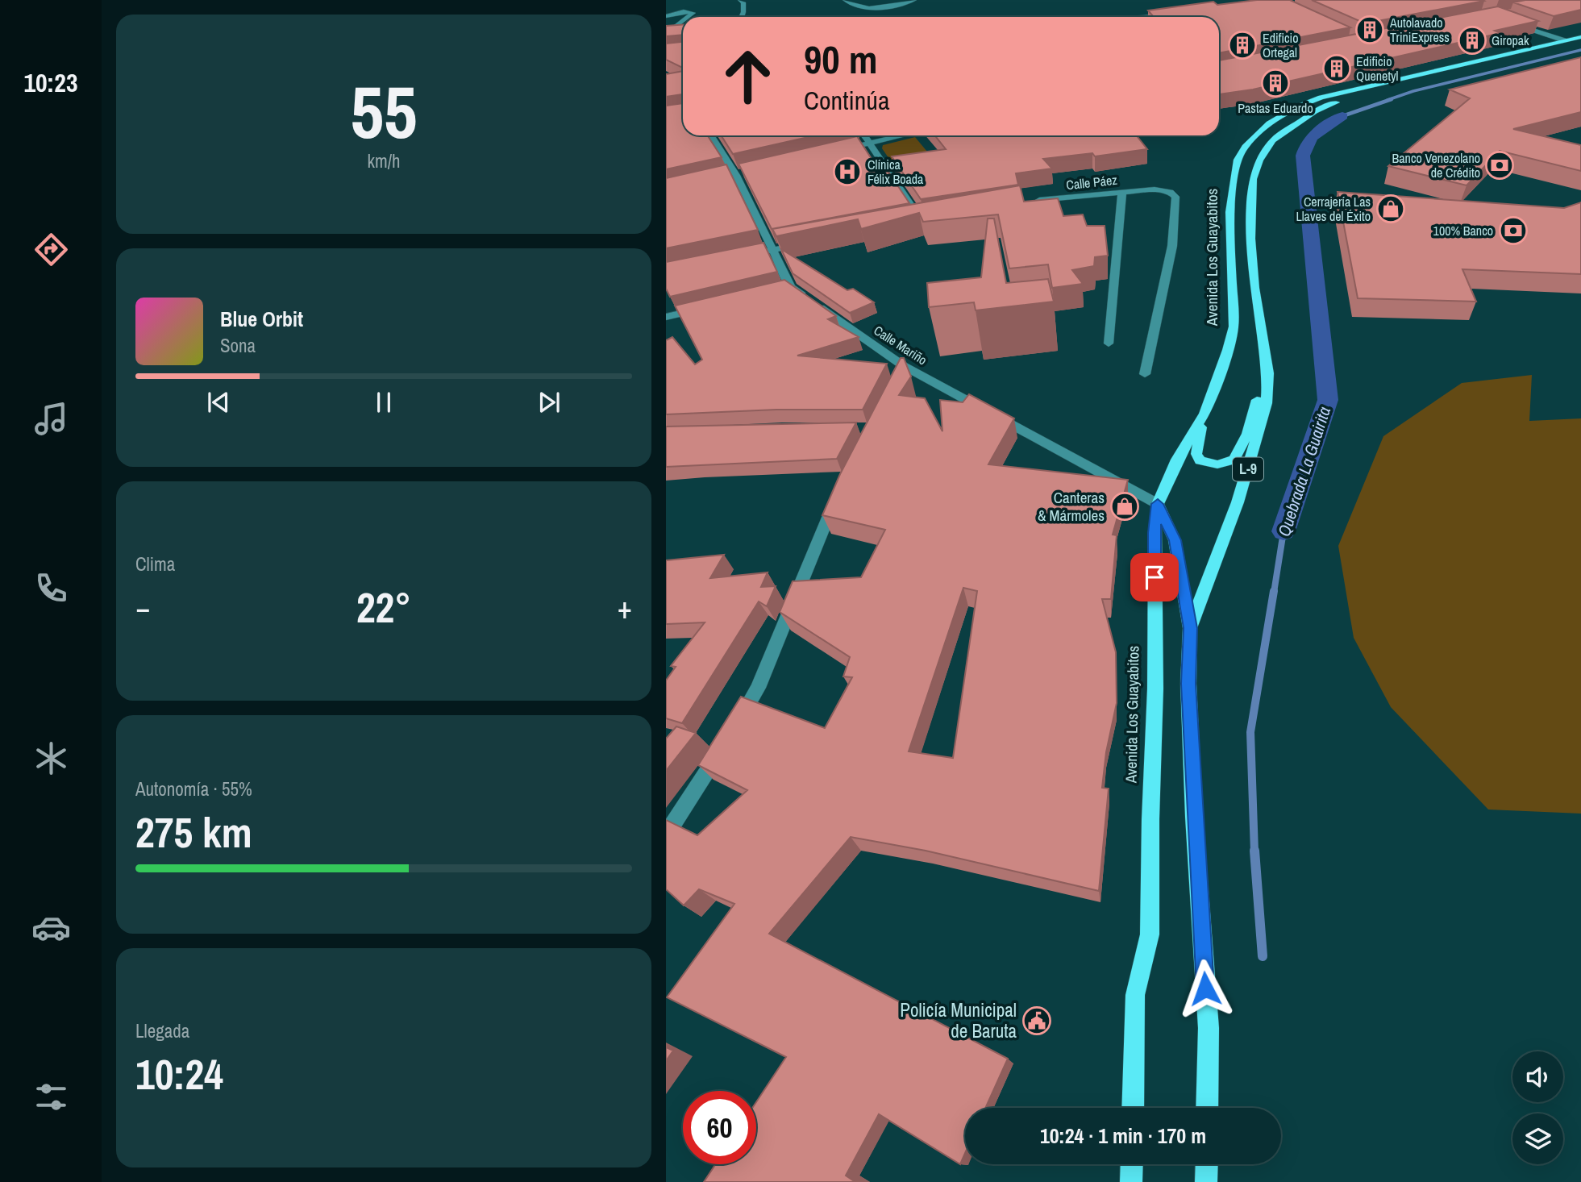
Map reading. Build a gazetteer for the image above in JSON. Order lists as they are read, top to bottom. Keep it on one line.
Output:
{"streets":{"main road":["Avenida Los Guayabitos","L-9"],"street":["Calle Páez","Calle Mariño"]},"crossings":[["Avenida Los Guayabitos","Calle Mariño"],["Avenida Los Guayabitos","L-9"]],"water":["Quebrada La Guairita"],"places":{"building":["Autolavado TriniExpress","Giropak","Edificio Ortegal","Edificio Quenetyl","Pastas Eduardo"],"bank":["Banco Venezolano de Crédito","100% Banco"],"hospital":["Clínica Félix Boada"],"shop":["Cerrajería Las Llaves del Éxito","Canteras & Mármoles"],"public building":["Policía Municipal de Baruta"]},"page":{"tabs":"10:23","tile":[["55","km/h"],"Clima",["Autonomía · 55%","275 km"],["Llegada","10:24"]],"turn":["90 m","Continúa"],"song":["Blue Orbit","Sona"],"heat":["−","22°","+"],"limit":"60","trip":"10:24 · 1 min · 170 m"}}
